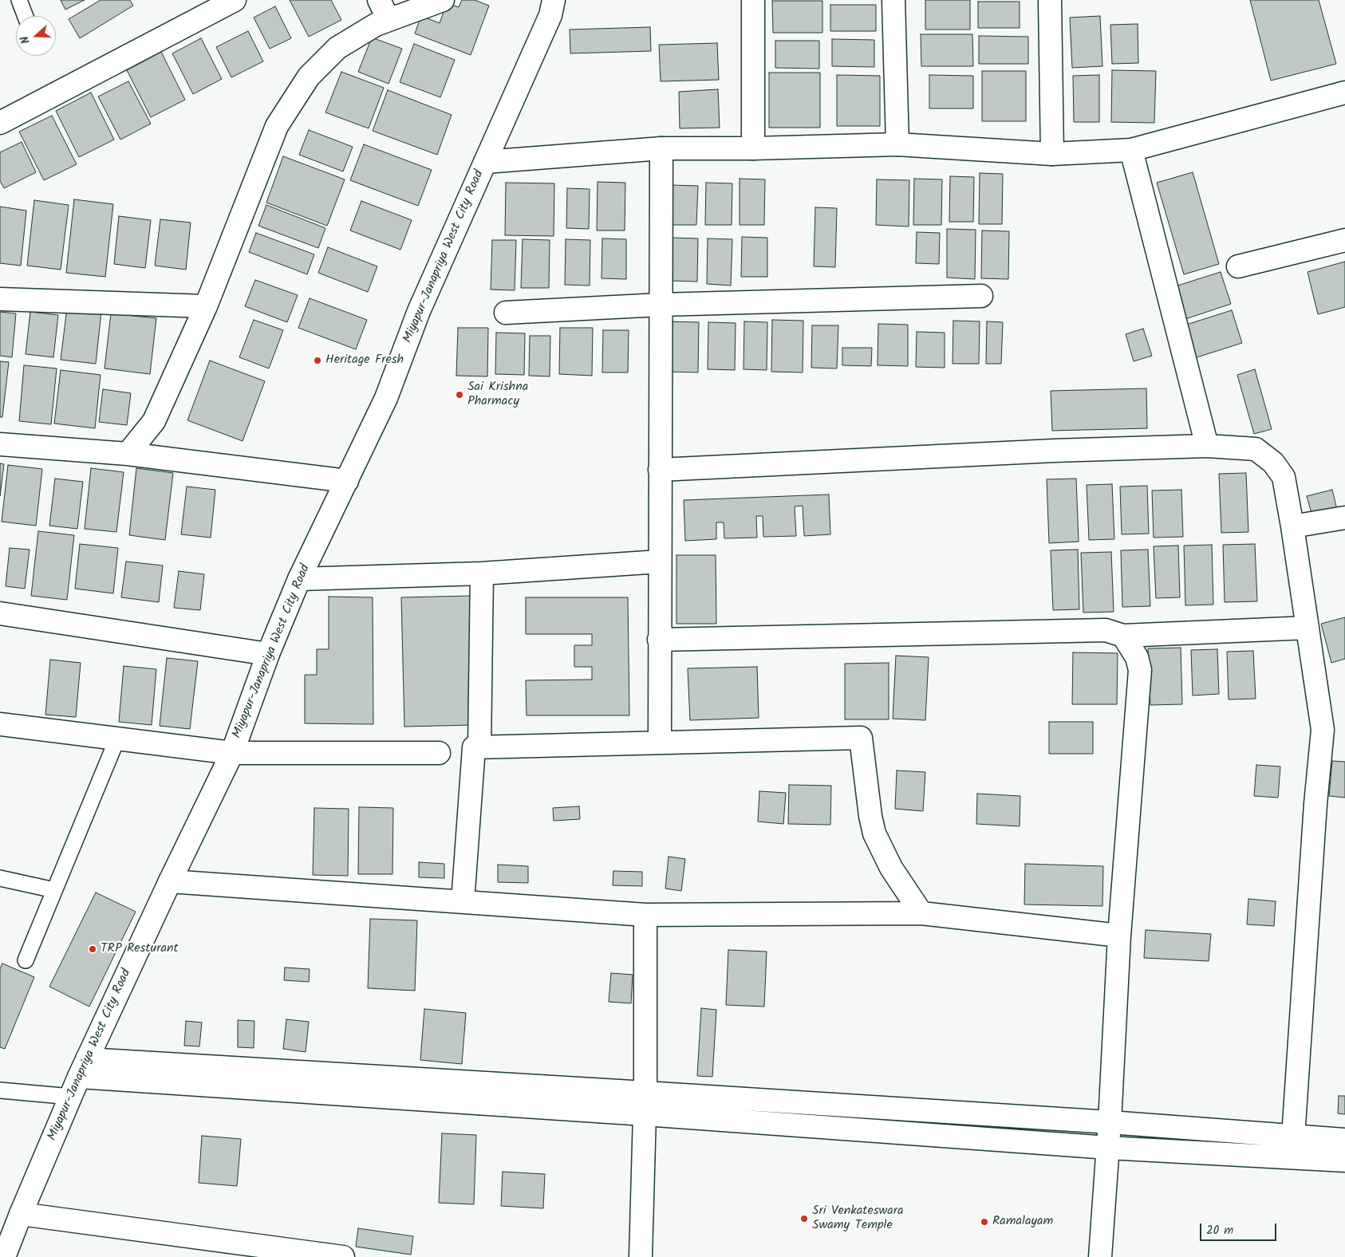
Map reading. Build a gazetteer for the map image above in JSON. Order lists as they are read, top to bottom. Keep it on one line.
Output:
{"streets":{"street":["Miyapur-Janapriya West City Road"]},"places":["Heritage Fresh","Sai Krishna Pharmacy","TRP Resturant","Sri Venkateswara Swamy Temple","Ramalayam"],"scale_bar":"20 m","north":"left"}
